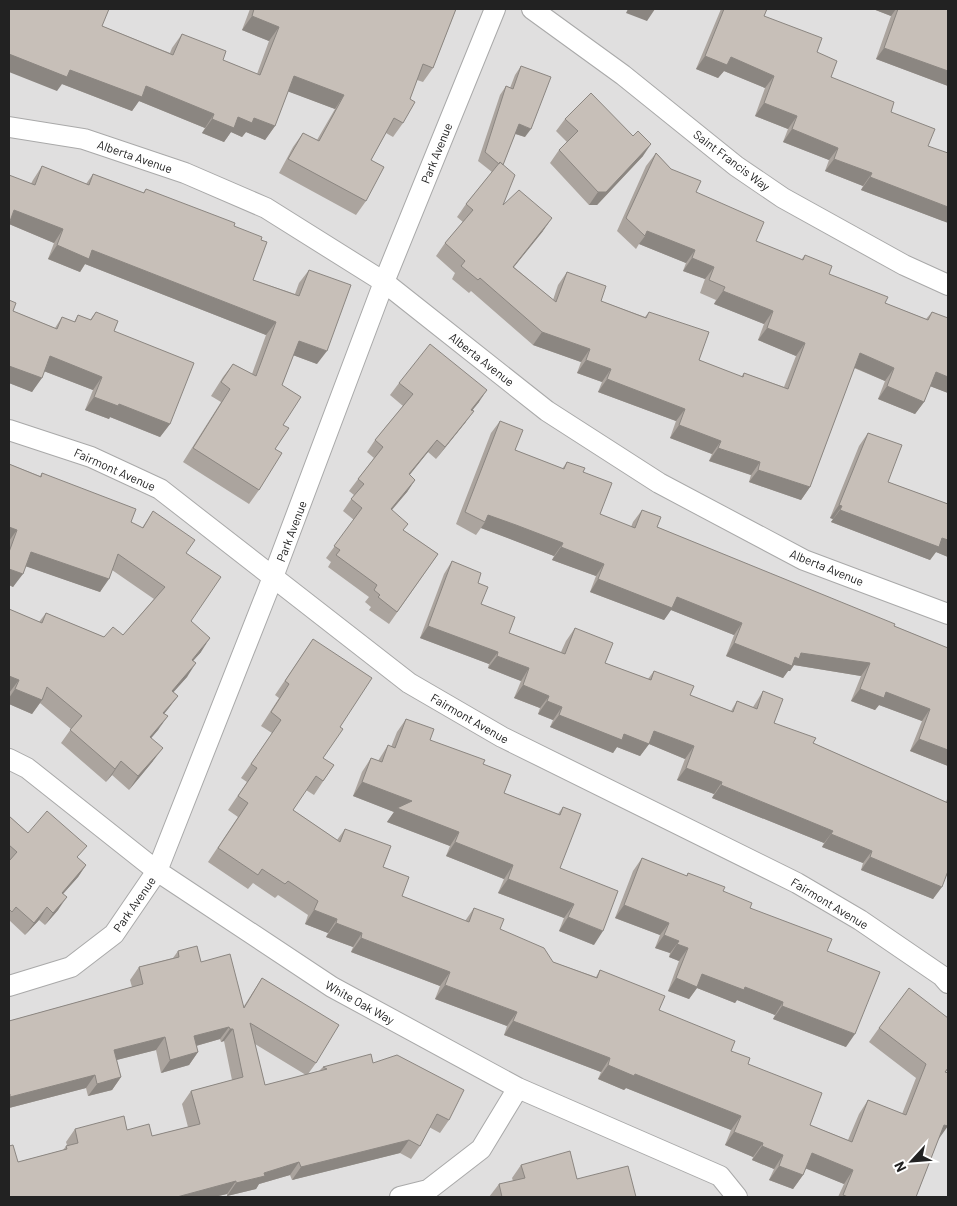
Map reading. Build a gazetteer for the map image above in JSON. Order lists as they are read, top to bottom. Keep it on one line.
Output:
{"streets":{"street":["Park Avenue","Alberta Avenue","Saint Francis Way","Fairmont Avenue","White Oak Way"]},"crossings":[["Park Avenue","Alberta Avenue"],["Park Avenue","Fairmont Avenue"],["Park Avenue","White Oak Way"]],"north":"bottom left"}
